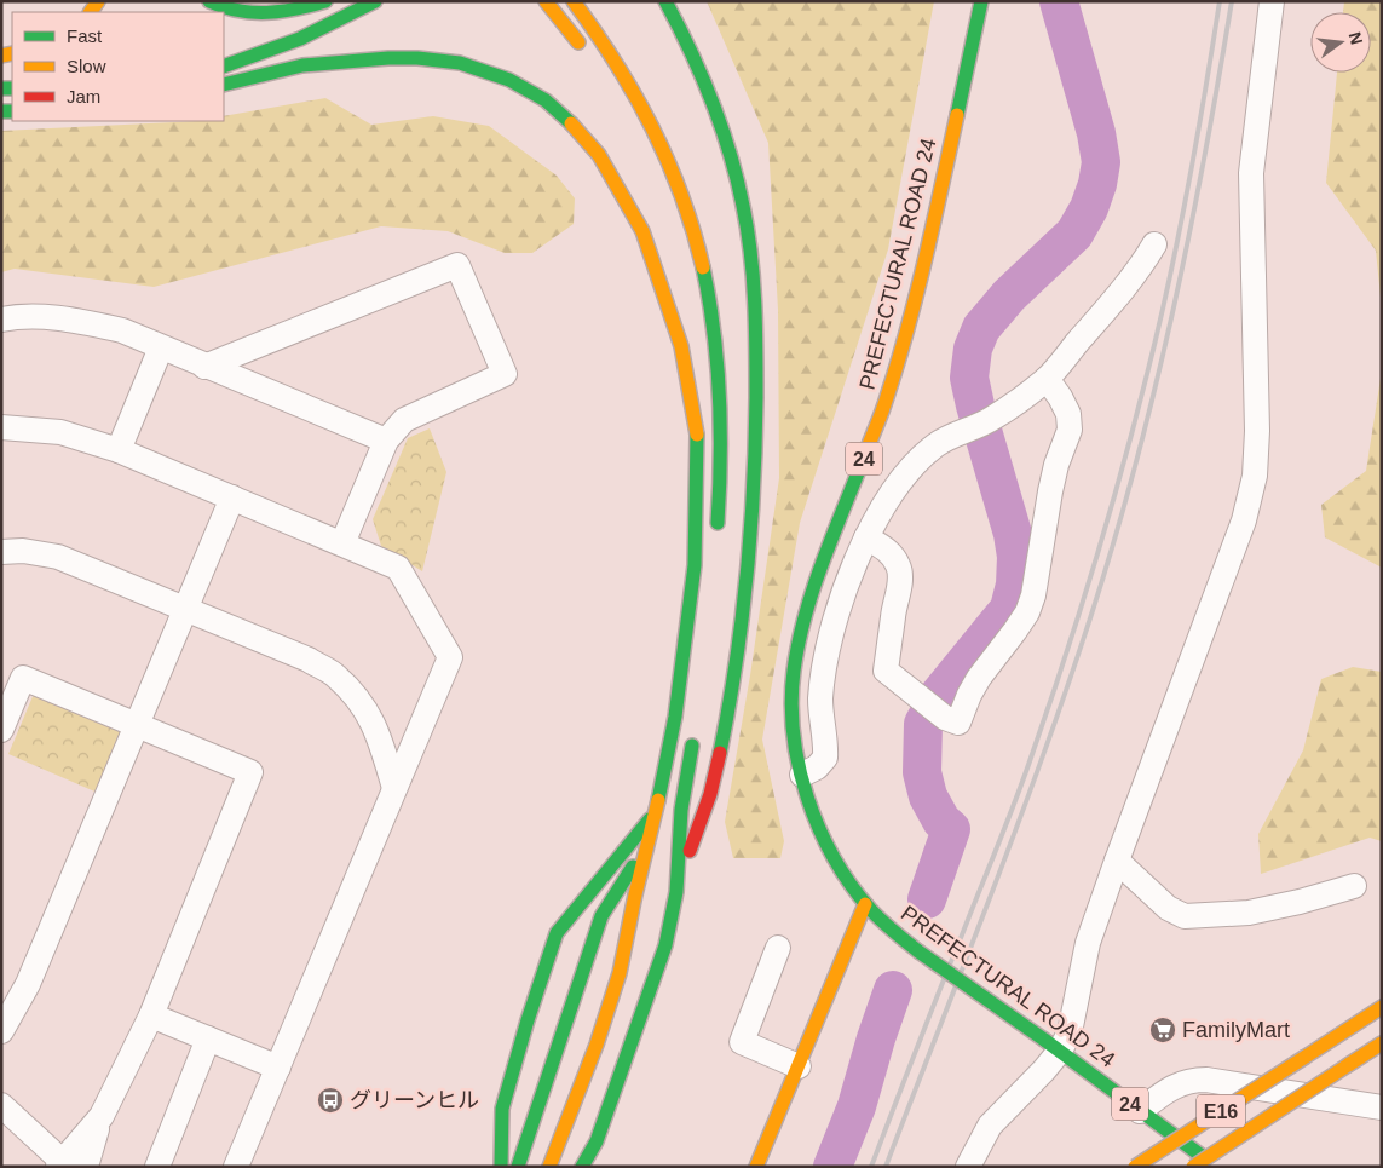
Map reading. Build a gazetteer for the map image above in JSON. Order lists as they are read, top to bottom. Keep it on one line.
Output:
{"streets":{"main road":["PREFECTURAL ROAD 24","24","E16"]},"places":{"supermarket":["FamilyMart"],"bus stop":["グリーンヒル"]},"legend":["Fast","Slow","Jam"],"north":"right"}
